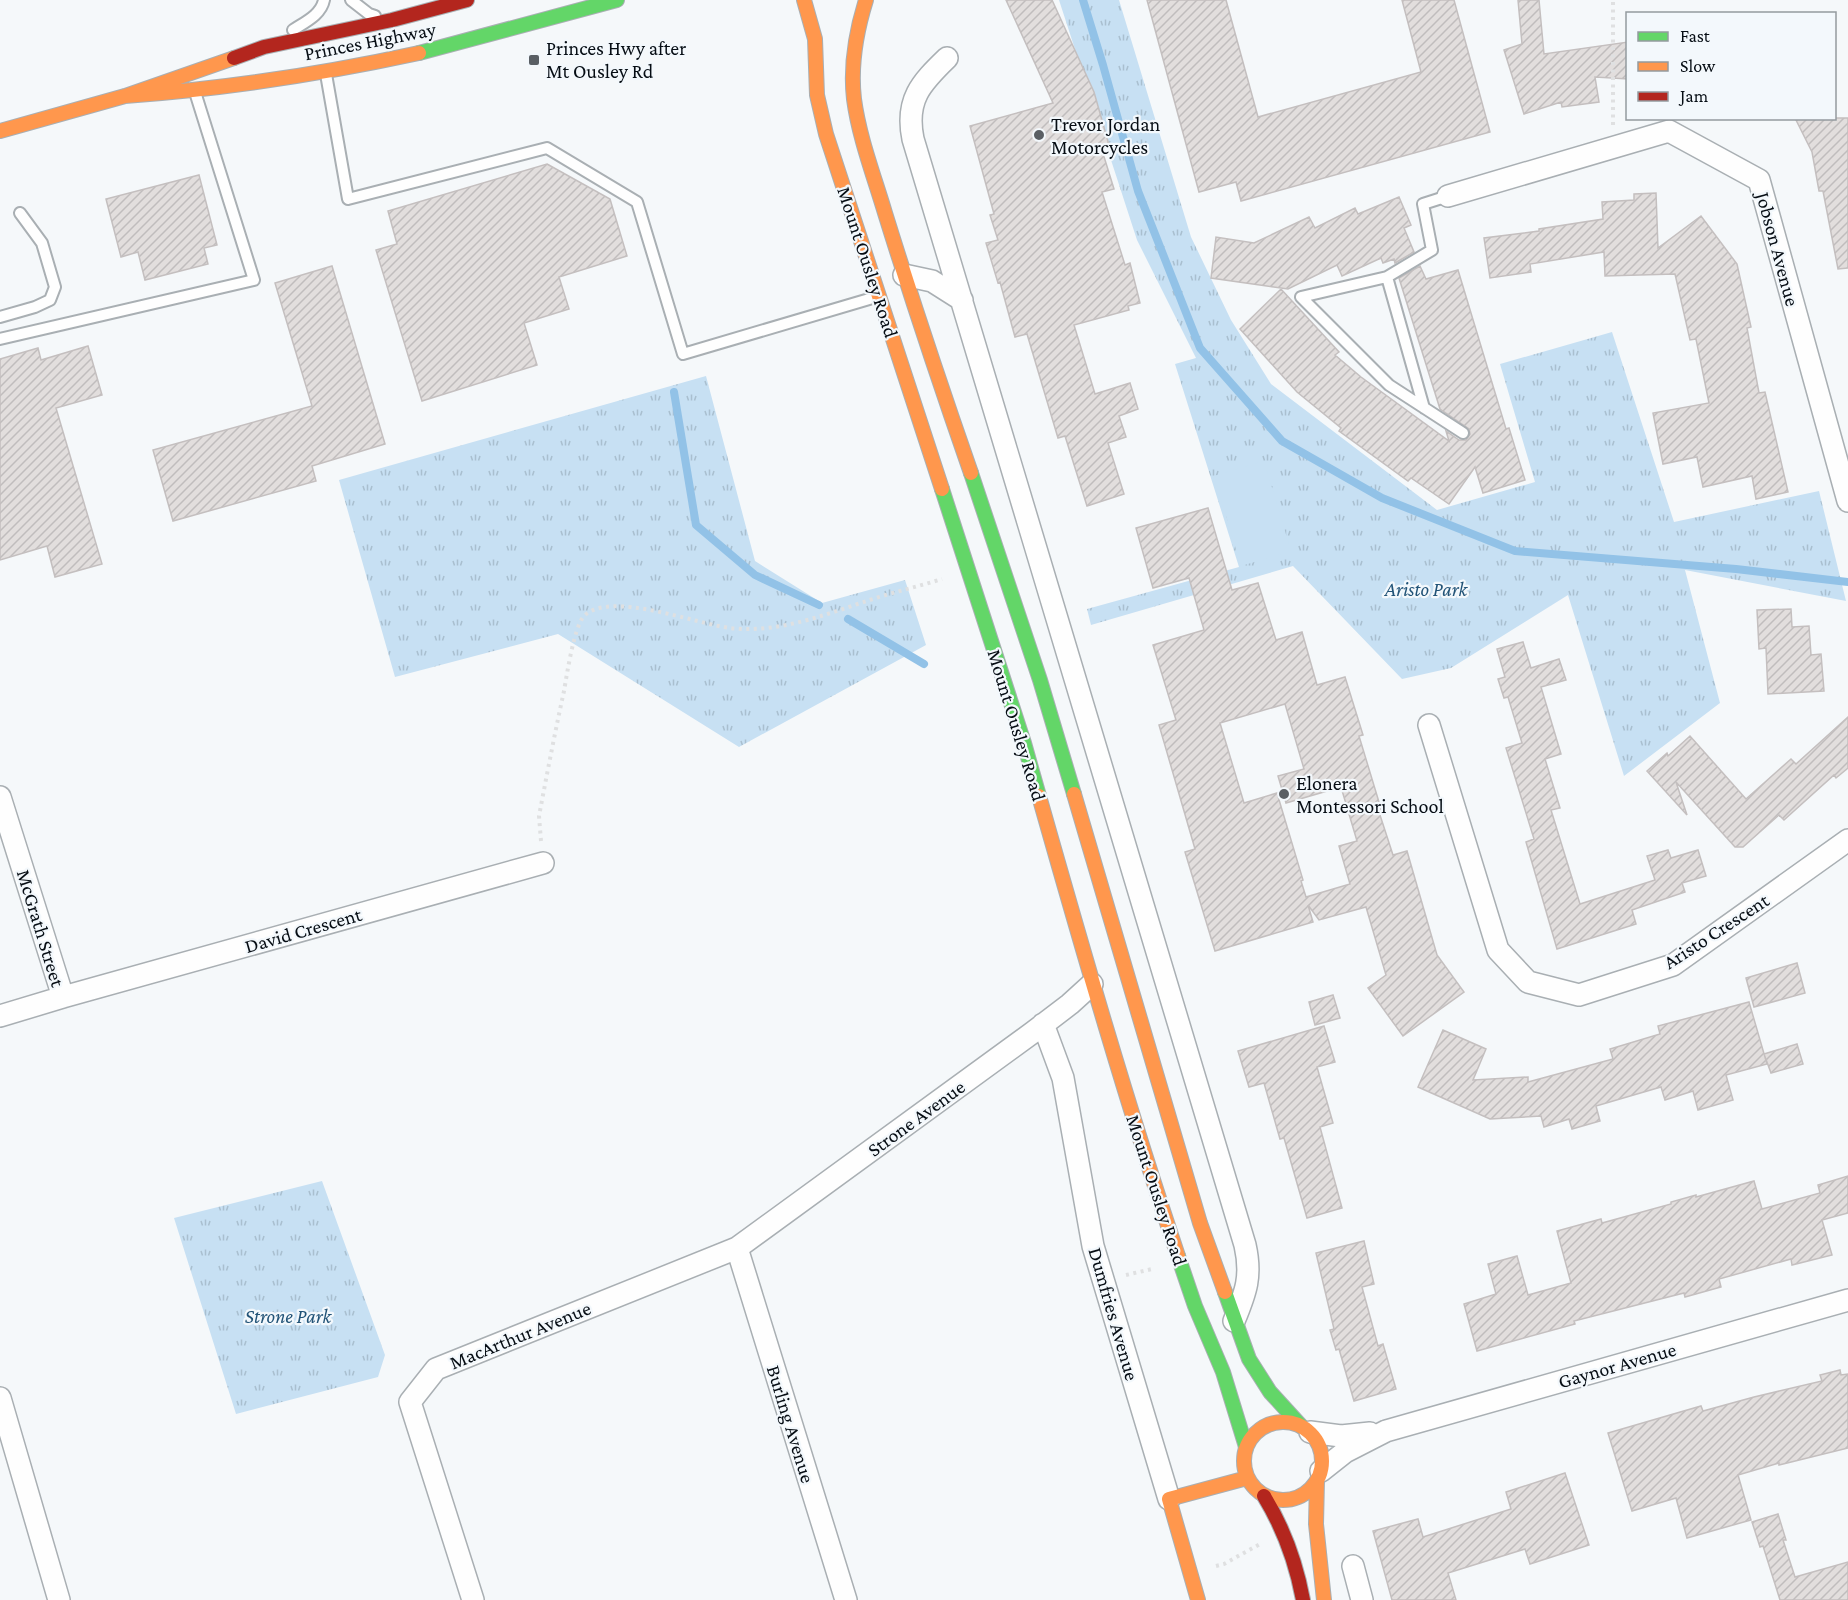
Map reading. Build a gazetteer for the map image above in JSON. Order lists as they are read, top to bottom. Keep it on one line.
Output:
{"streets":{"main road":["Princes Highway","Mount Ousley Road","Dumfries Avenue"],"street":["Jobson Avenue","McGrath Street","David Crescent","Aristo Crescent","Strone Avenue","MacArthur Avenue","Gaynor Avenue","Burling Avenue"]},"crossings":[["Mount Ousley Road","Strone Avenue"],["Mount Ousley Road","Gaynor Avenue"],["McGrath Street","David Crescent"],["Strone Avenue","Dumfries Avenue"],["Strone Avenue","MacArthur Avenue"],["Strone Avenue","Burling Avenue"],["MacArthur Avenue","Burling Avenue"]],"parks":["Aristo Park","Strone Park"],"places":{"transit":["Princes Hwy after Mt Ousley Rd"],"other":["Trevor Jordan Motorcycles","Elonera Montessori School"]},"legend":["Fast","Slow","Jam"]}
